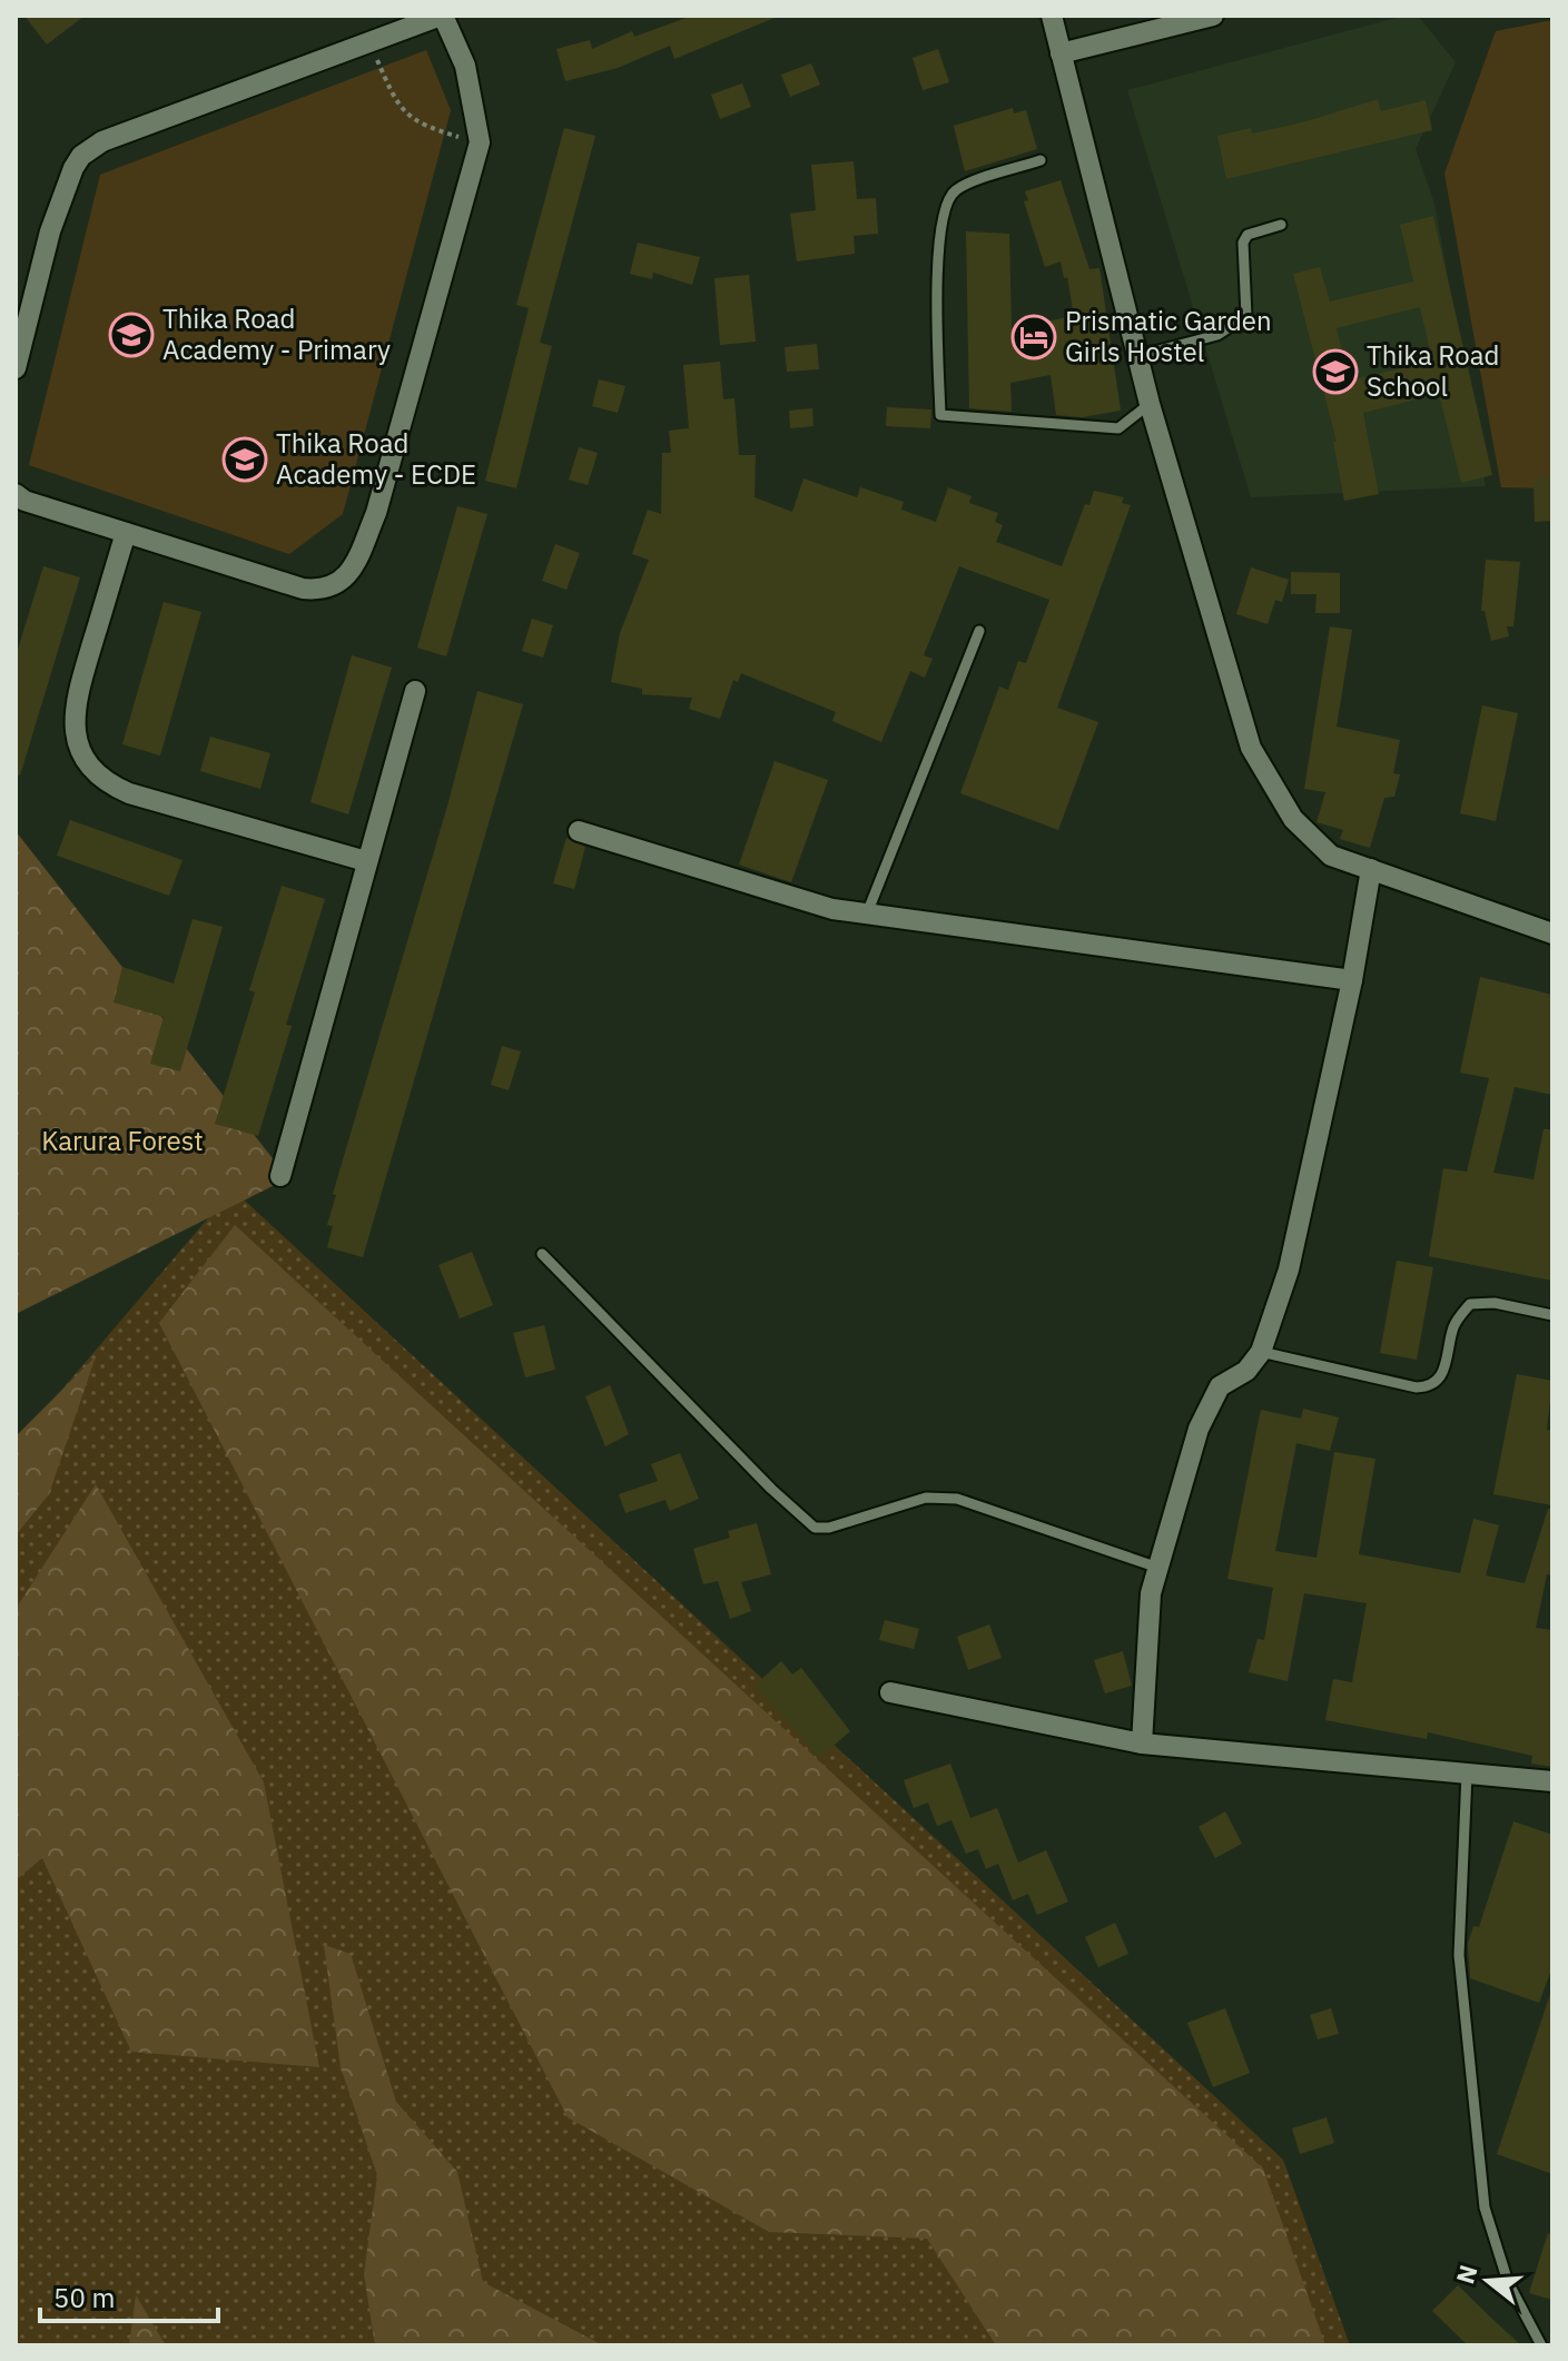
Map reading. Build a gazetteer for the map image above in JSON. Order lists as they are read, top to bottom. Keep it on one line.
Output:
{"parks":["Karura Forest"],"places":{"school or university":["Thika Road Academy - Primary","Thika Road School","Thika Road Academy - ECDE"],"hotel":["Prismatic Garden Girls Hostel"]},"scale_bar":"50 m","north":"left"}
